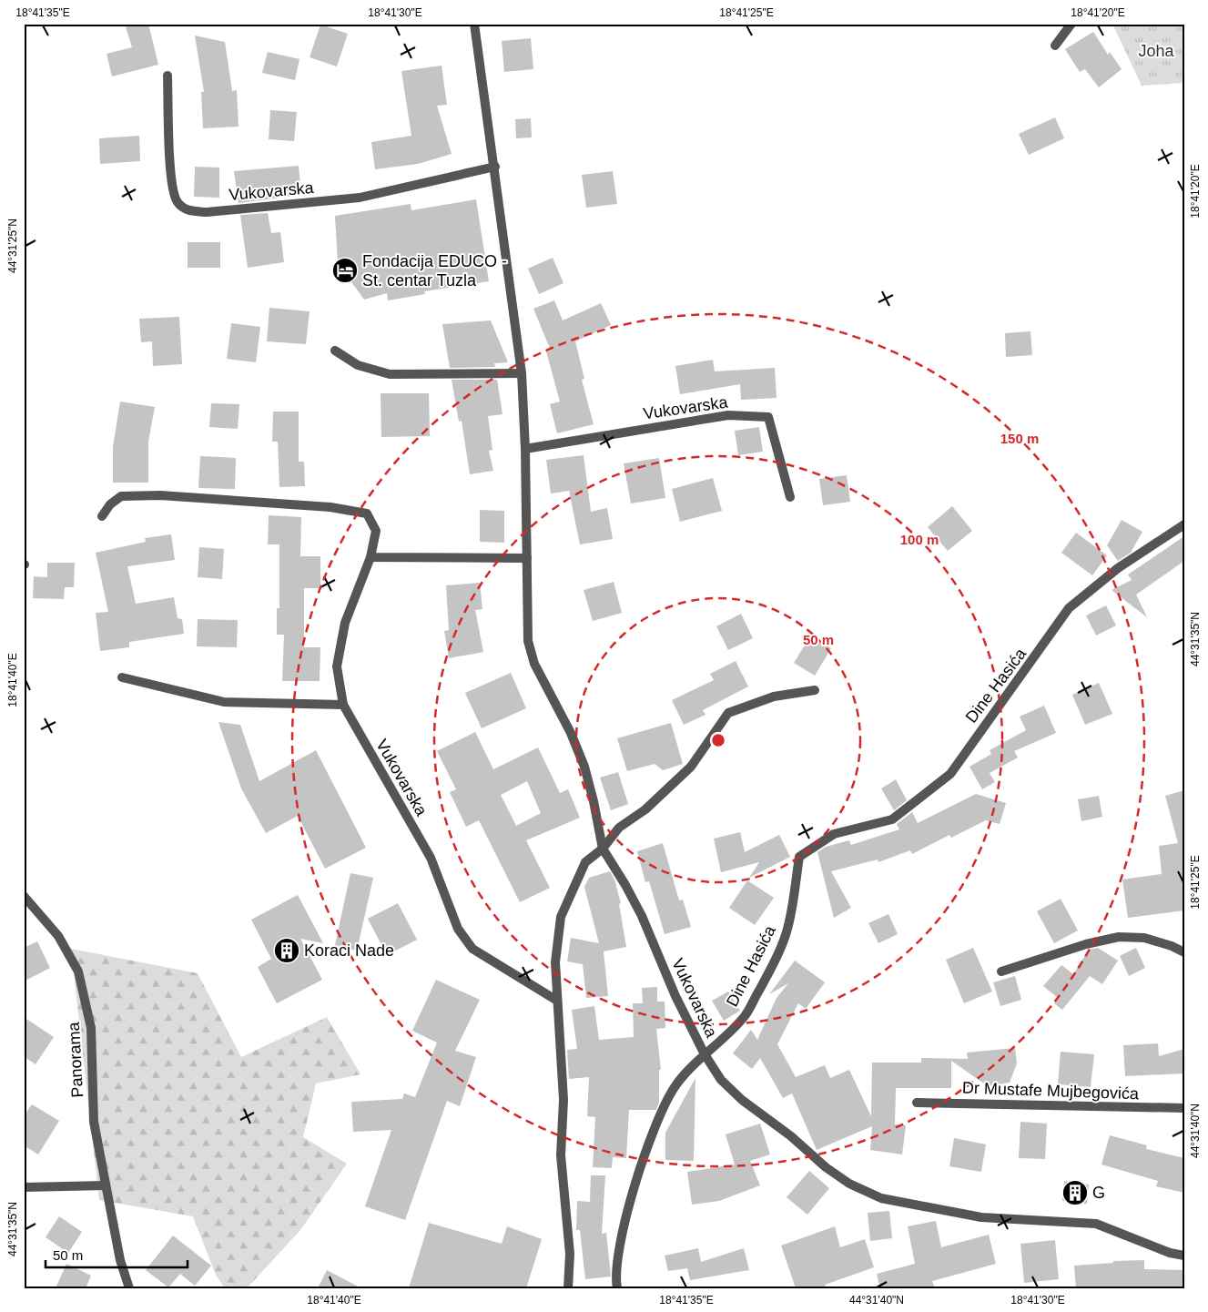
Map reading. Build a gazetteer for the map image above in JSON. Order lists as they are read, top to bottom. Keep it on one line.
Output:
{"streets":{"street":["Vukovarska","Dine Hasića","Panorama","Dr Mustafe Mujbegovića"]},"crossings":[["Vukovarska","Dine Hasića"]],"parks":["Joha"],"places":{"hotel":["Fondacija EDUCO - St. centar Tuzla"],"building":["Koraci Nade","G"]},"scale_bar":"50 m","coordinates":["18°41'35\"E","18°41'30\"E","18°41'25\"E","18°41'20\"E","44°31'25\"N","44°31'35\"N","18°41'40\"E","44°31'40\"N"],"rings":["150 m","100 m","50 m"]}
